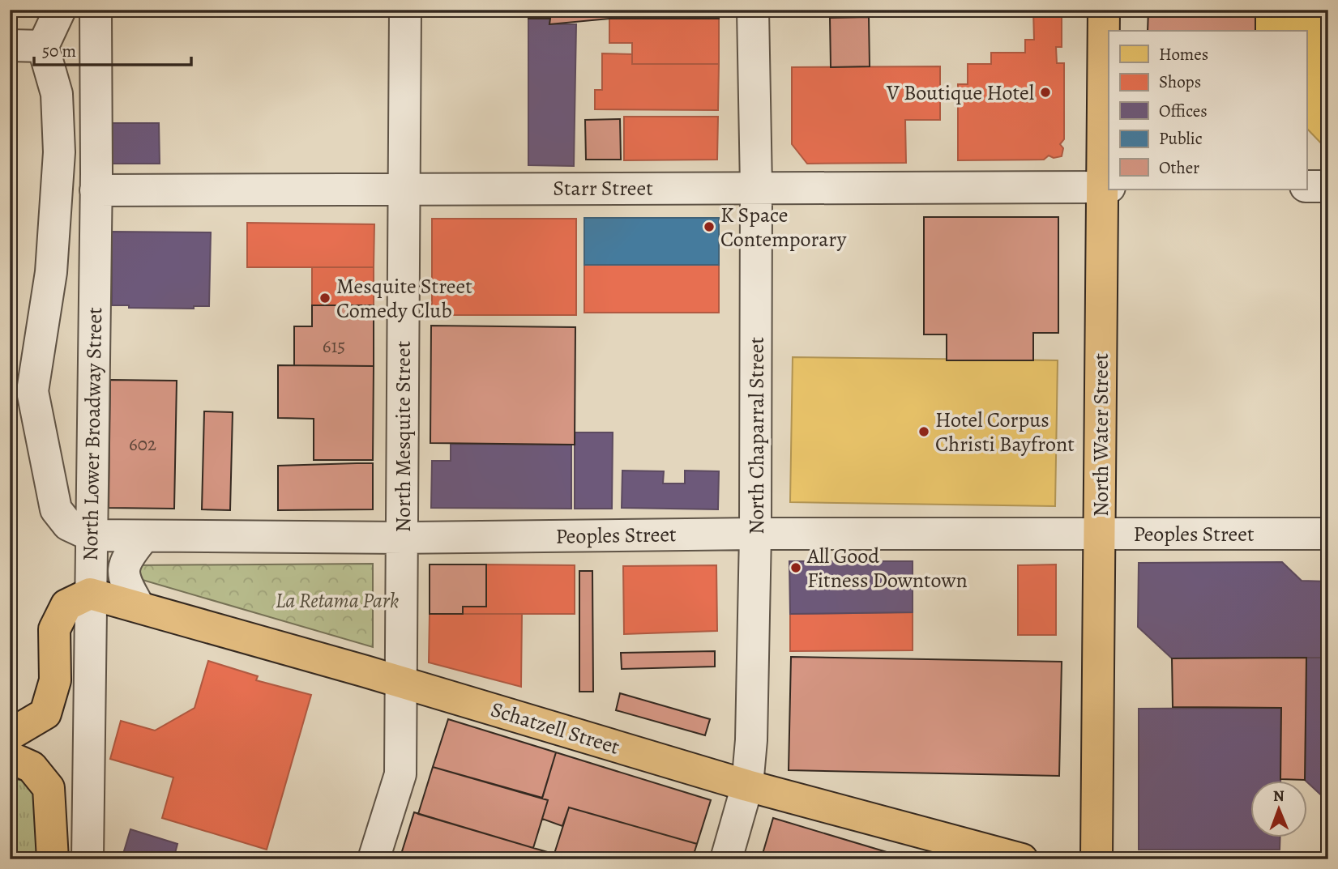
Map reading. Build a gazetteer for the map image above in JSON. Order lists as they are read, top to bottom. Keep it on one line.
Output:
{"streets":{"main road":["North Water Street","Schatzell Street"],"street":["Starr Street","North Lower Broadway Street","North Chaparral Street","North Mesquite Street","Peoples Street"]},"crossings":[["Starr Street","North Lower Broadway Street"],["Starr Street","North Water Street"],["Starr Street","North Chaparral Street"],["Starr Street","North Mesquite Street"],["North Lower Broadway Street","Peoples Street"],["North Lower Broadway Street","Schatzell Street"],["North Water Street","Peoples Street"],["North Chaparral Street","Peoples Street"],["North Chaparral Street","Schatzell Street"],["North Mesquite Street","Peoples Street"],["North Mesquite Street","Schatzell Street"]],"parks":["La Retama Park"],"places":["V Boutique Hotel","K Space Contemporary","Mesquite Street Comedy Club","Hotel Corpus Christi Bayfront","All Good Fitness Downtown"],"house_numbers":["615","602"],"legend":["Homes","Shops","Offices","Public","Other"],"scale_bar":"50 m","north":"top"}
